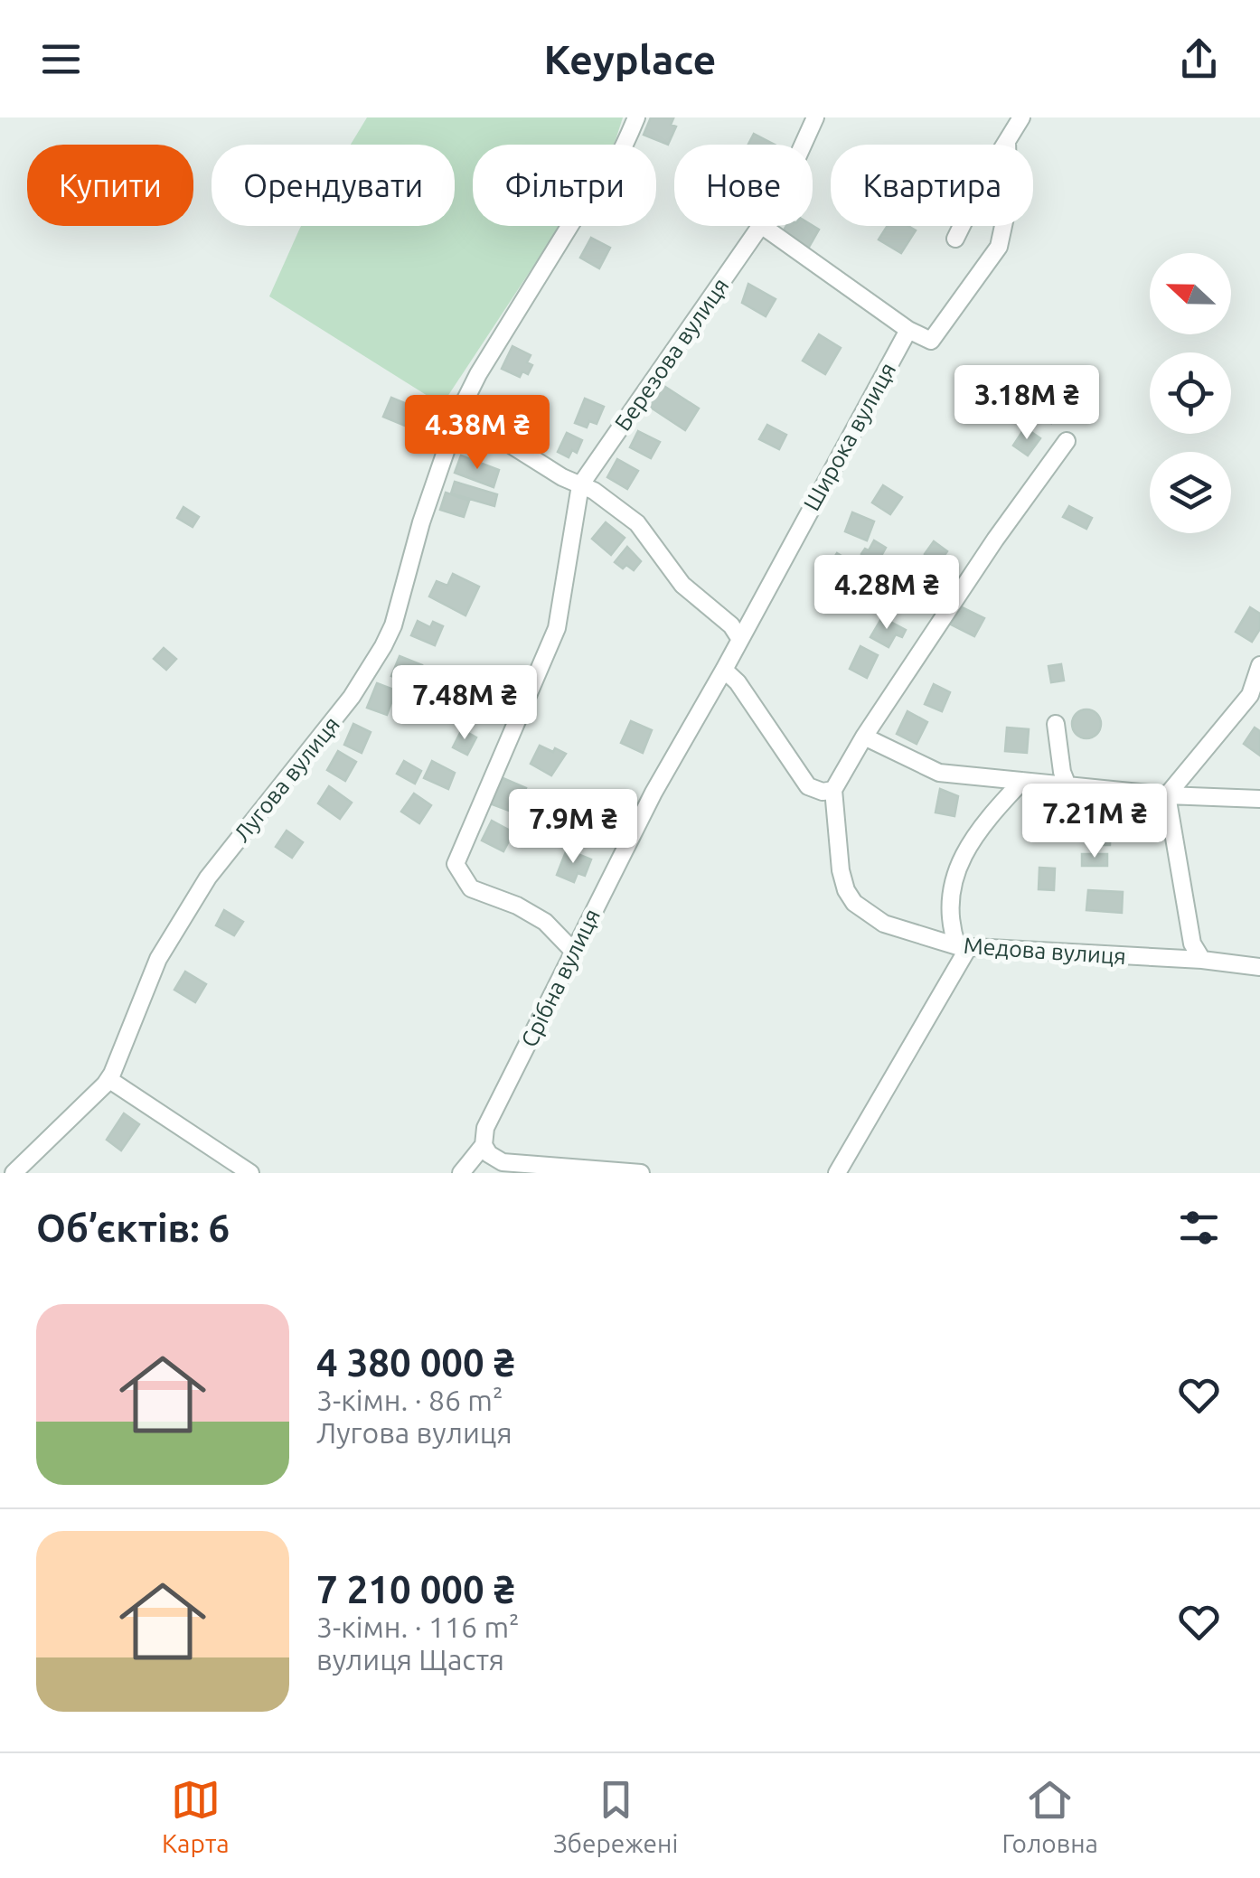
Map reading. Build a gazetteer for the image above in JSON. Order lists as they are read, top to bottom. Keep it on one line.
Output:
{"streets":{"street":["Березова вулиця","Широка вулиця","Лугова вулиця","Медова вулиця","Срібна вулиця"]},"crossings":[["Березова вулиця","Срібна вулиця"],["Широка вулиця","Срібна вулиця"]],"north":"left","page":{"header":"Keyplace","chip":["Купити","Орендувати","Фільтри","Нове","Квартира"],"price":["3.18M ₴","4.38M ₴","4.28M ₴","7.48M ₴","7.21M ₴","7.9M ₴"],"heading":"Об’єктів: 6","list":[{"name":"4 380 000 ₴","note":"3-кімн. · 86 m² · Лугова вулиця"},{"name":"7 210 000 ₴","note":"3-кімн. · 116 m² · вулиця Щастя"}],"tabs":["Карта","Збережені","Головна"]}}
